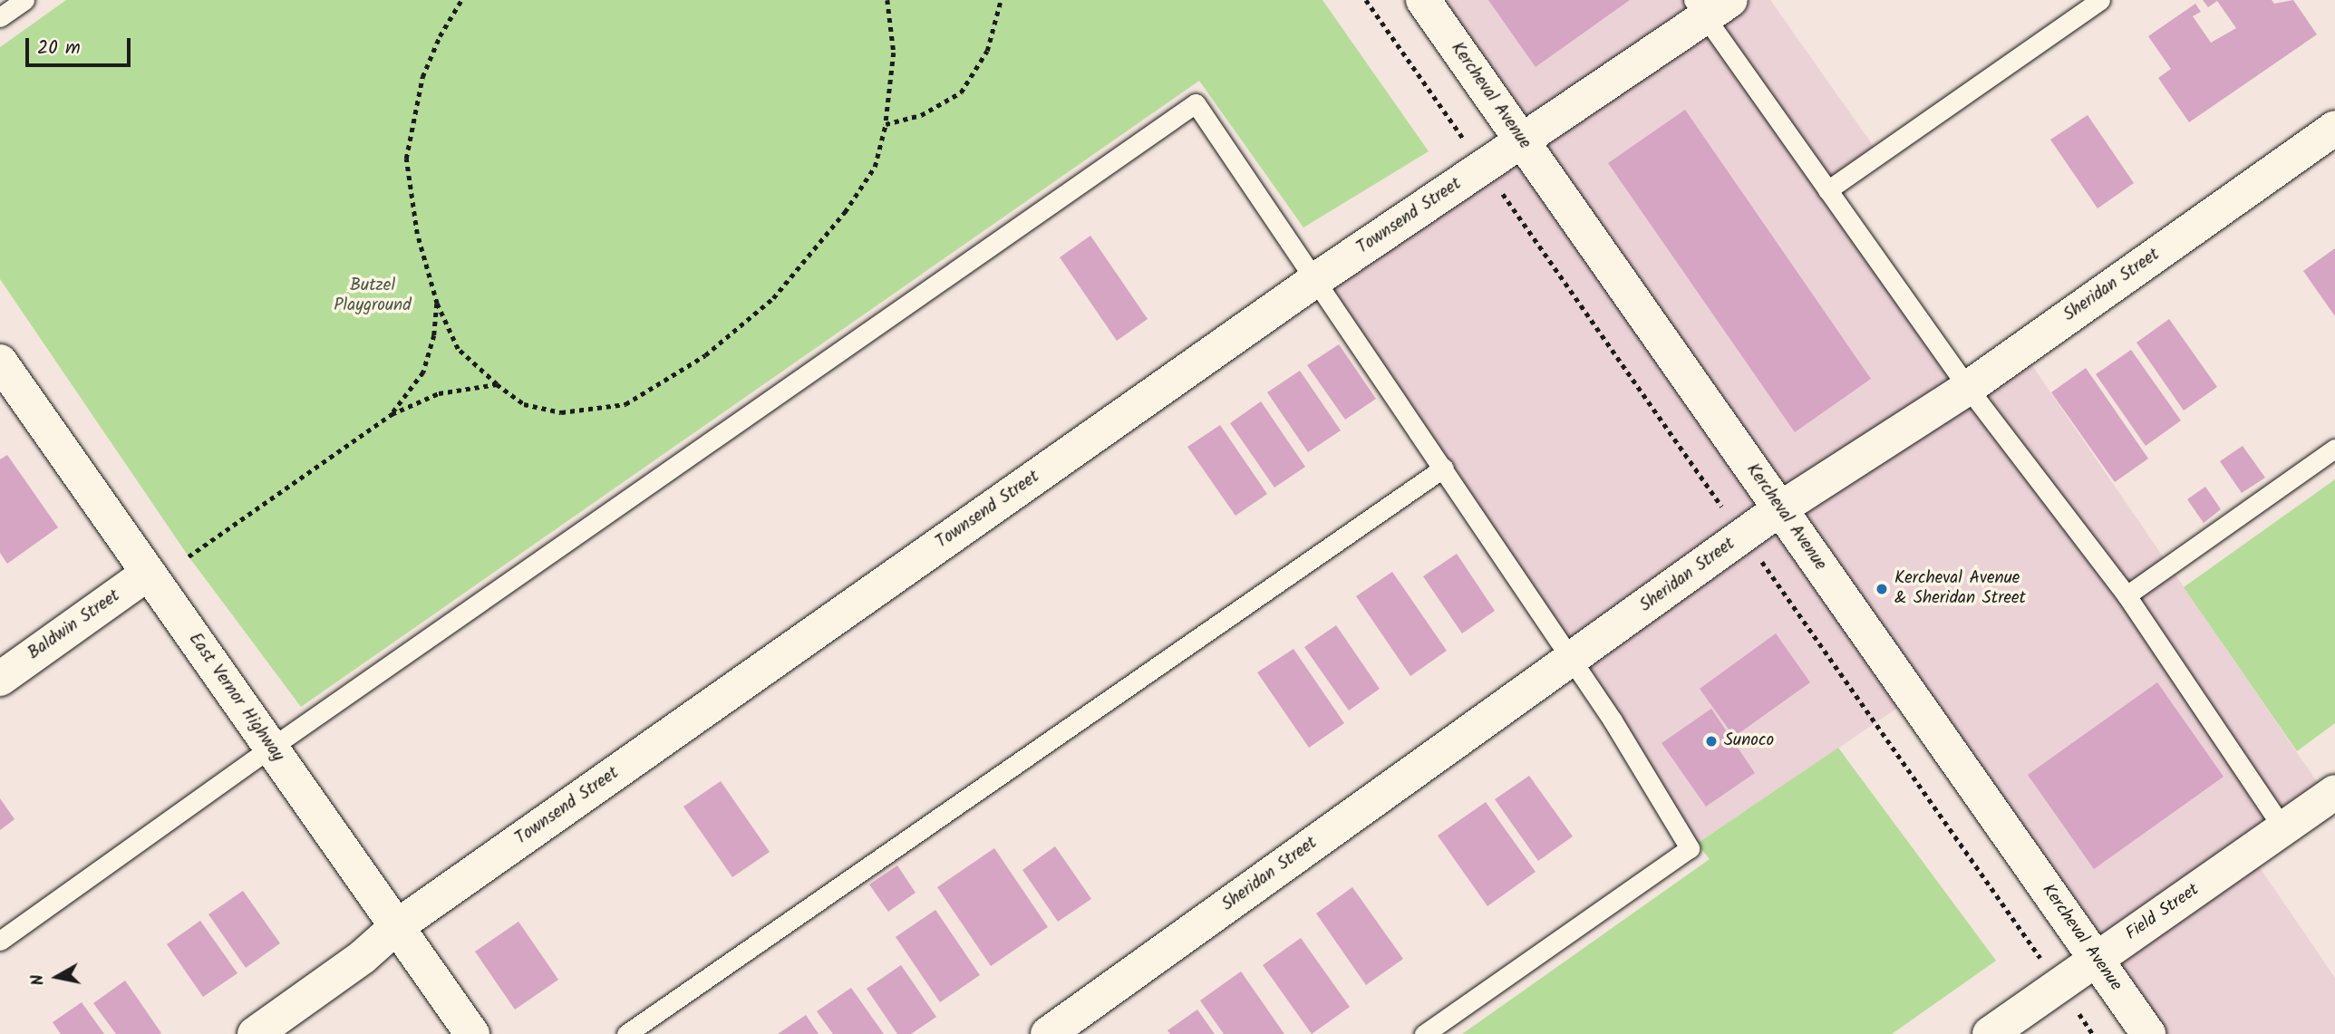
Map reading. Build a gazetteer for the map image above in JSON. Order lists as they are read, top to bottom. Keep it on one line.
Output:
{"streets":{"street":["Kercheval Avenue","Townsend Street","Sheridan Street","Baldwin Street","East Vernor Highway","Field Street"]},"crossings":[["Kercheval Avenue","Townsend Street"],["Kercheval Avenue","Sheridan Street"],["Kercheval Avenue","Field Street"],["Townsend Street","East Vernor Highway"],["Baldwin Street","East Vernor Highway"]],"parks":["Butzel Playground"],"places":["Kercheval Avenue & Sheridan Street","Sunoco"],"scale_bar":"20 m","north":"left"}
